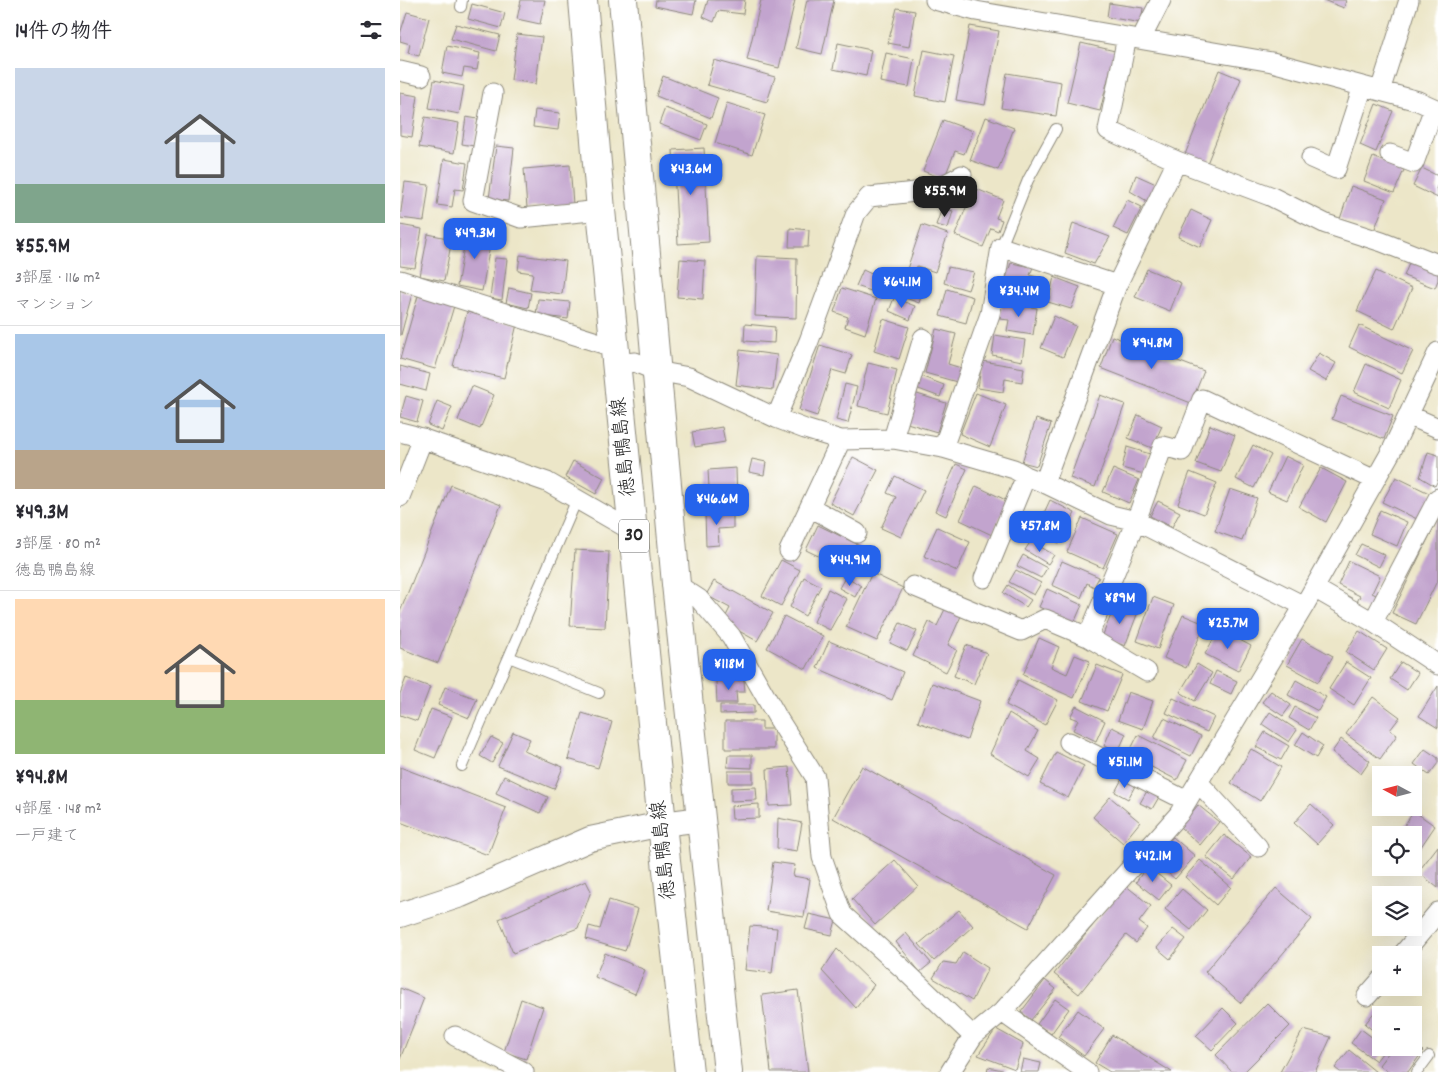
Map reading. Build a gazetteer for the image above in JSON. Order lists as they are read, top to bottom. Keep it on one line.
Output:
{"streets":{"main road":["徳島鴨島線","30"]},"north":"left","page":{"heading":"14件の物件","list":[{"name":"¥55.9M","note":"3部屋 · 116 m² · マンション"},{"name":"¥49.3M","note":"3部屋 · 80 m² · 徳島鴨島線"},{"name":"¥94.8M","note":"4部屋 · 148 m² · 一戸建て"}],"price":["¥43.6M","¥55.9M","¥49.3M","¥64.1M","¥34.4M","¥94.8M","¥46.6M","¥57.8M","¥44.9M","¥89M","¥25.7M","¥118M","¥51.1M","¥42.1M"],"map_buttons":["+","−"]}}
